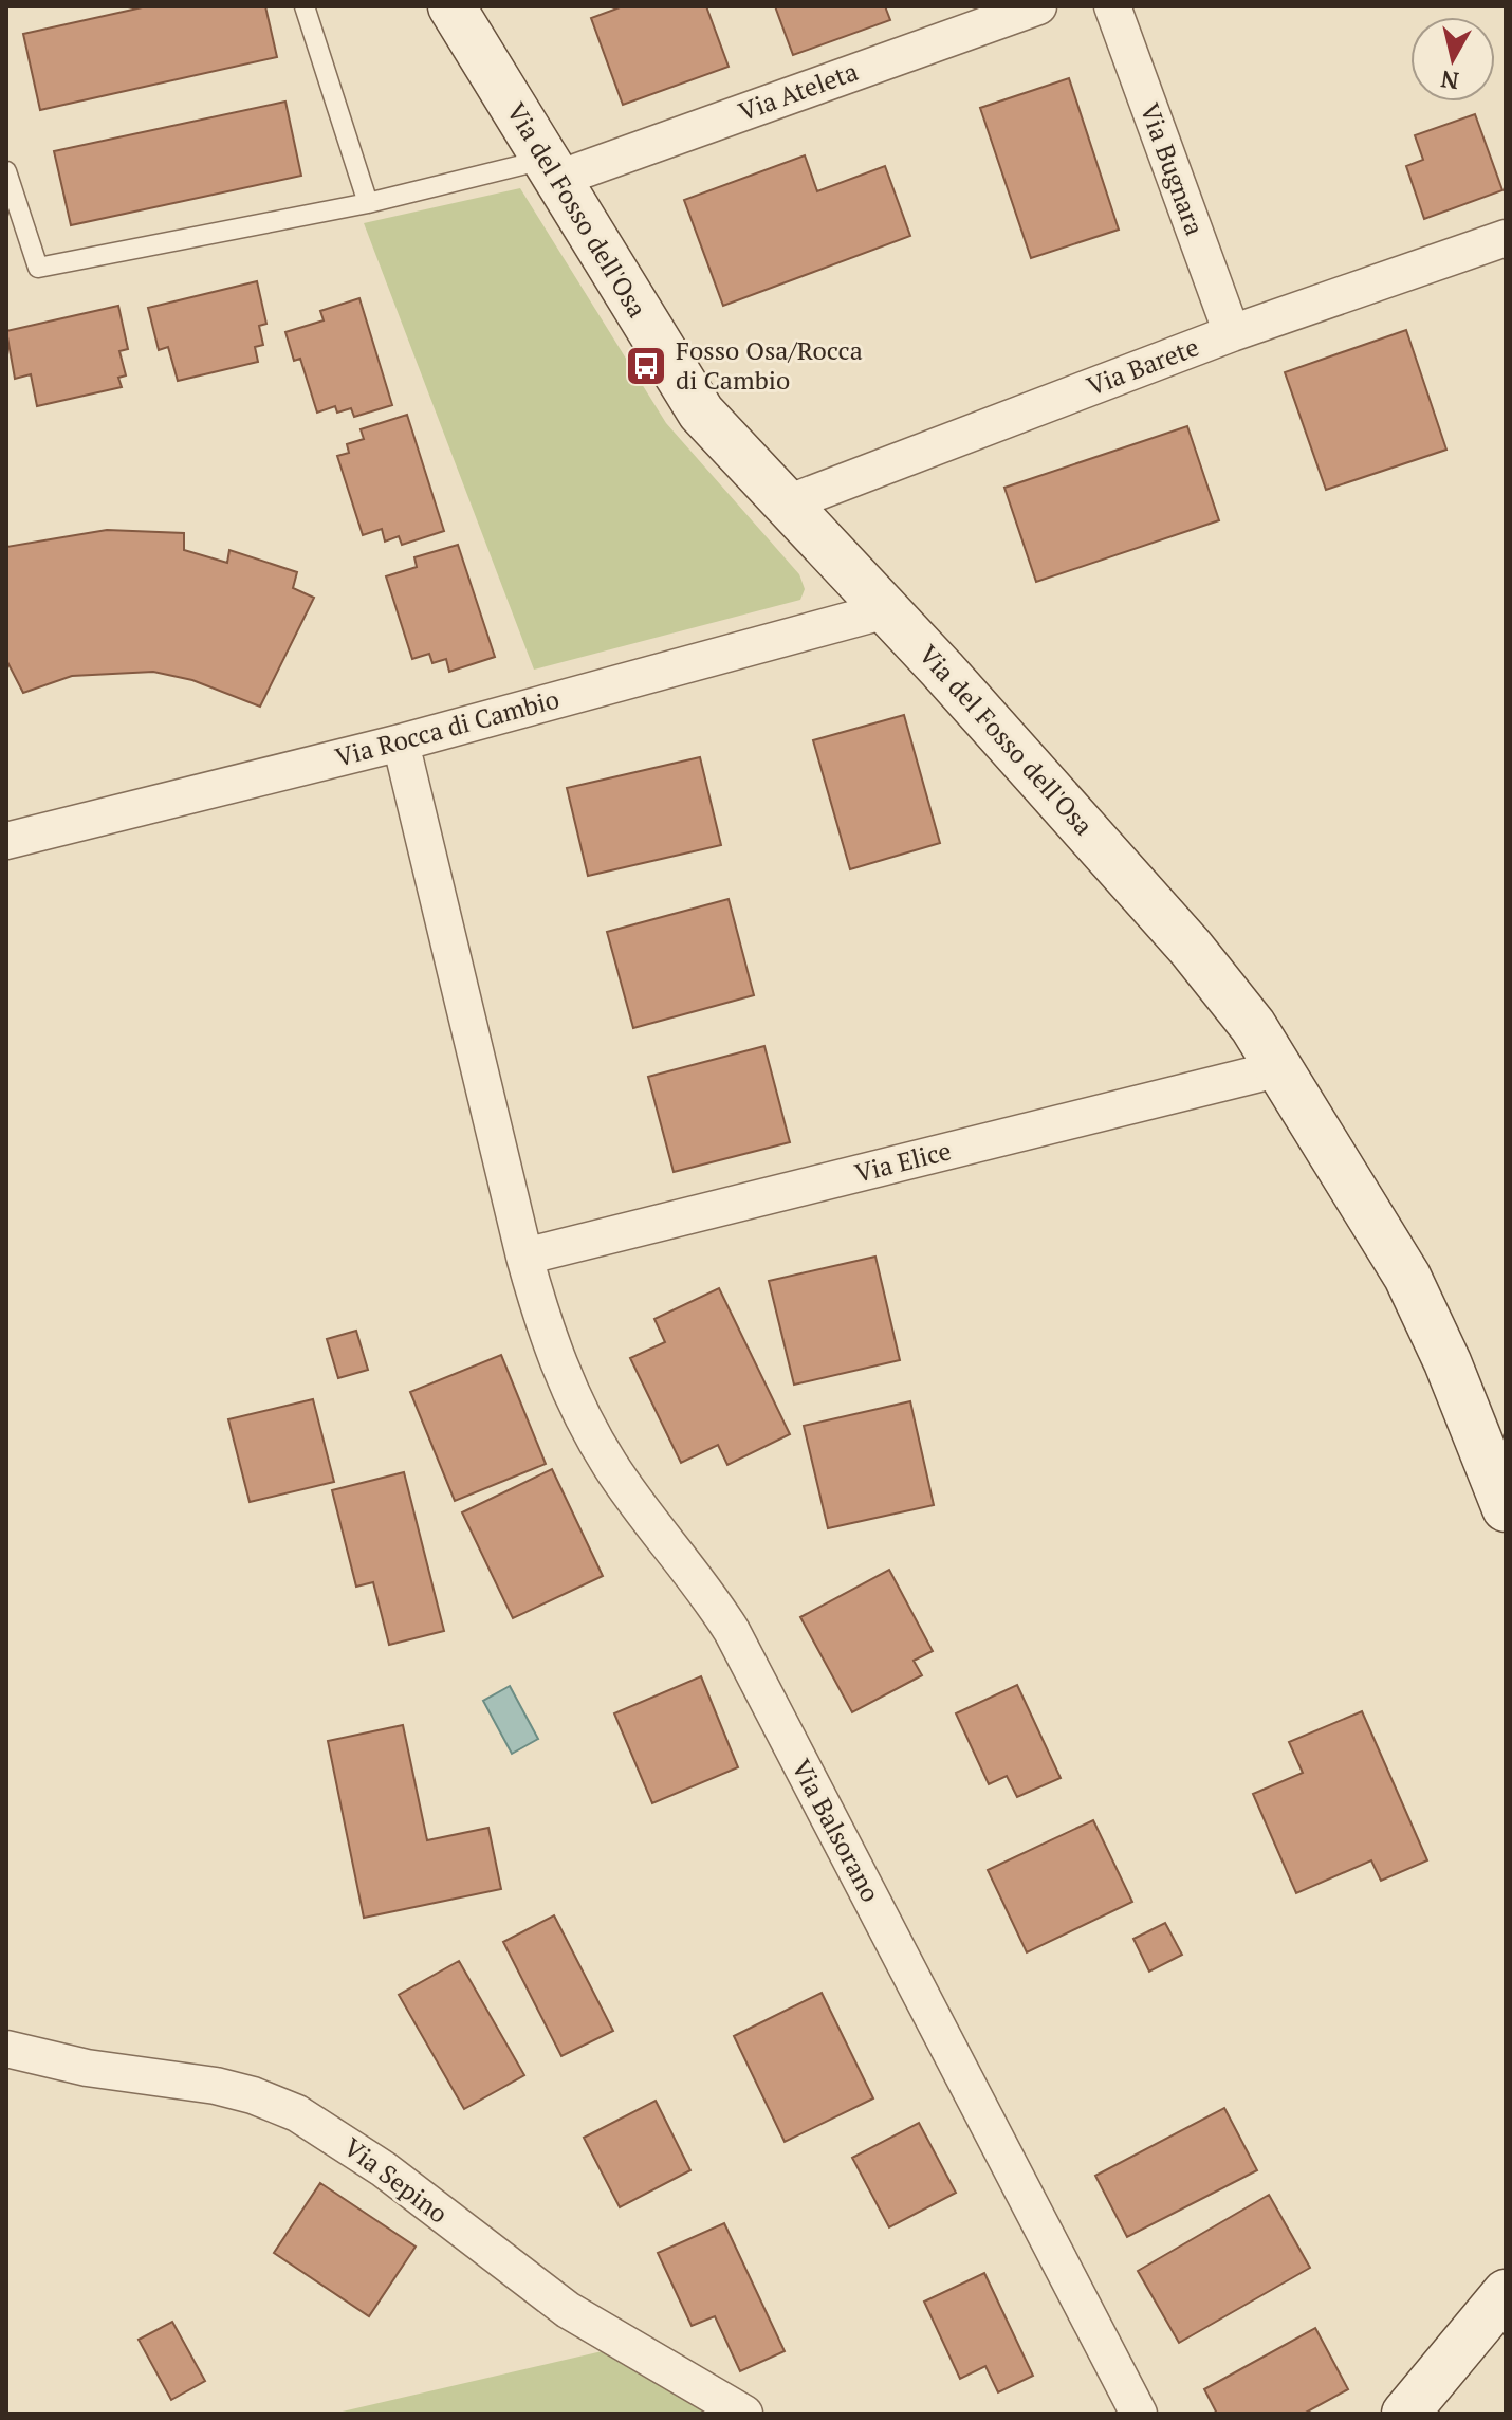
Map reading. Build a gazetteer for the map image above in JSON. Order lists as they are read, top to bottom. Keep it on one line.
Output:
{"streets":{"street":["Via Ateleta","Via Bugnara","Via del Fosso dell'Osa","Via Barete","Via Rocca di Cambio","Via Elice","Via Balsorano","Via Sepino"]},"crossings":[["Via Ateleta","Via del Fosso dell'Osa"],["Via Bugnara","Via Barete"],["Via del Fosso dell'Osa","Via Barete"],["Via del Fosso dell'Osa","Via Rocca di Cambio"],["Via del Fosso dell'Osa","Via Elice"],["Via Rocca di Cambio","Via Balsorano"],["Via Elice","Via Balsorano"]],"places":{"bus stop":["Fosso Osa/Rocca di Cambio"]},"north":"bottom"}
